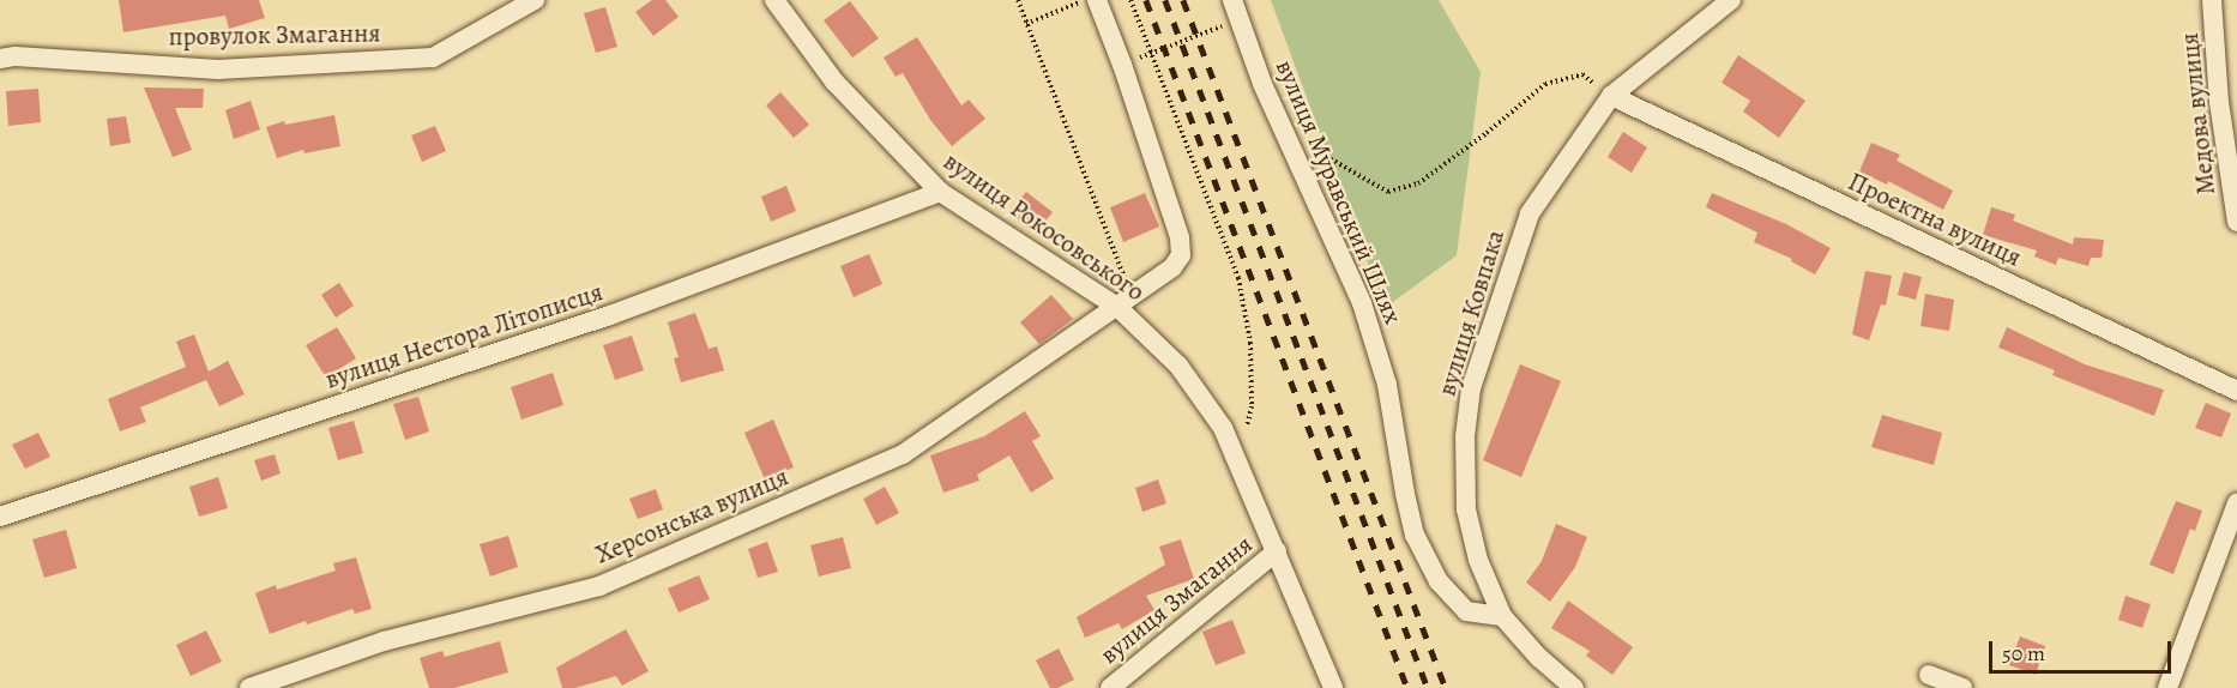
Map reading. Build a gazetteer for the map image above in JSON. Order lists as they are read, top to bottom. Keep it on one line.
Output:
{"streets":{"street":["провулок Змагання","Медова вулиця","вулиця Муравський Шлях","Проектна вулиця","вулиця Рокосовського","вулиця Ковпака","вулиця Нестора Літописця","Херсонська вулиця","вулиця Змагання"]},"crossings":[["вулиця Муравський Шлях","вулиця Ковпака"],["Проектна вулиця","вулиця Ковпака"],["вулиця Рокосовського","вулиця Нестора Літописця"],["вулиця Рокосовського","Херсонська вулиця"],["вулиця Рокосовського","вулиця Змагання"]],"scale_bar":"50 m"}
